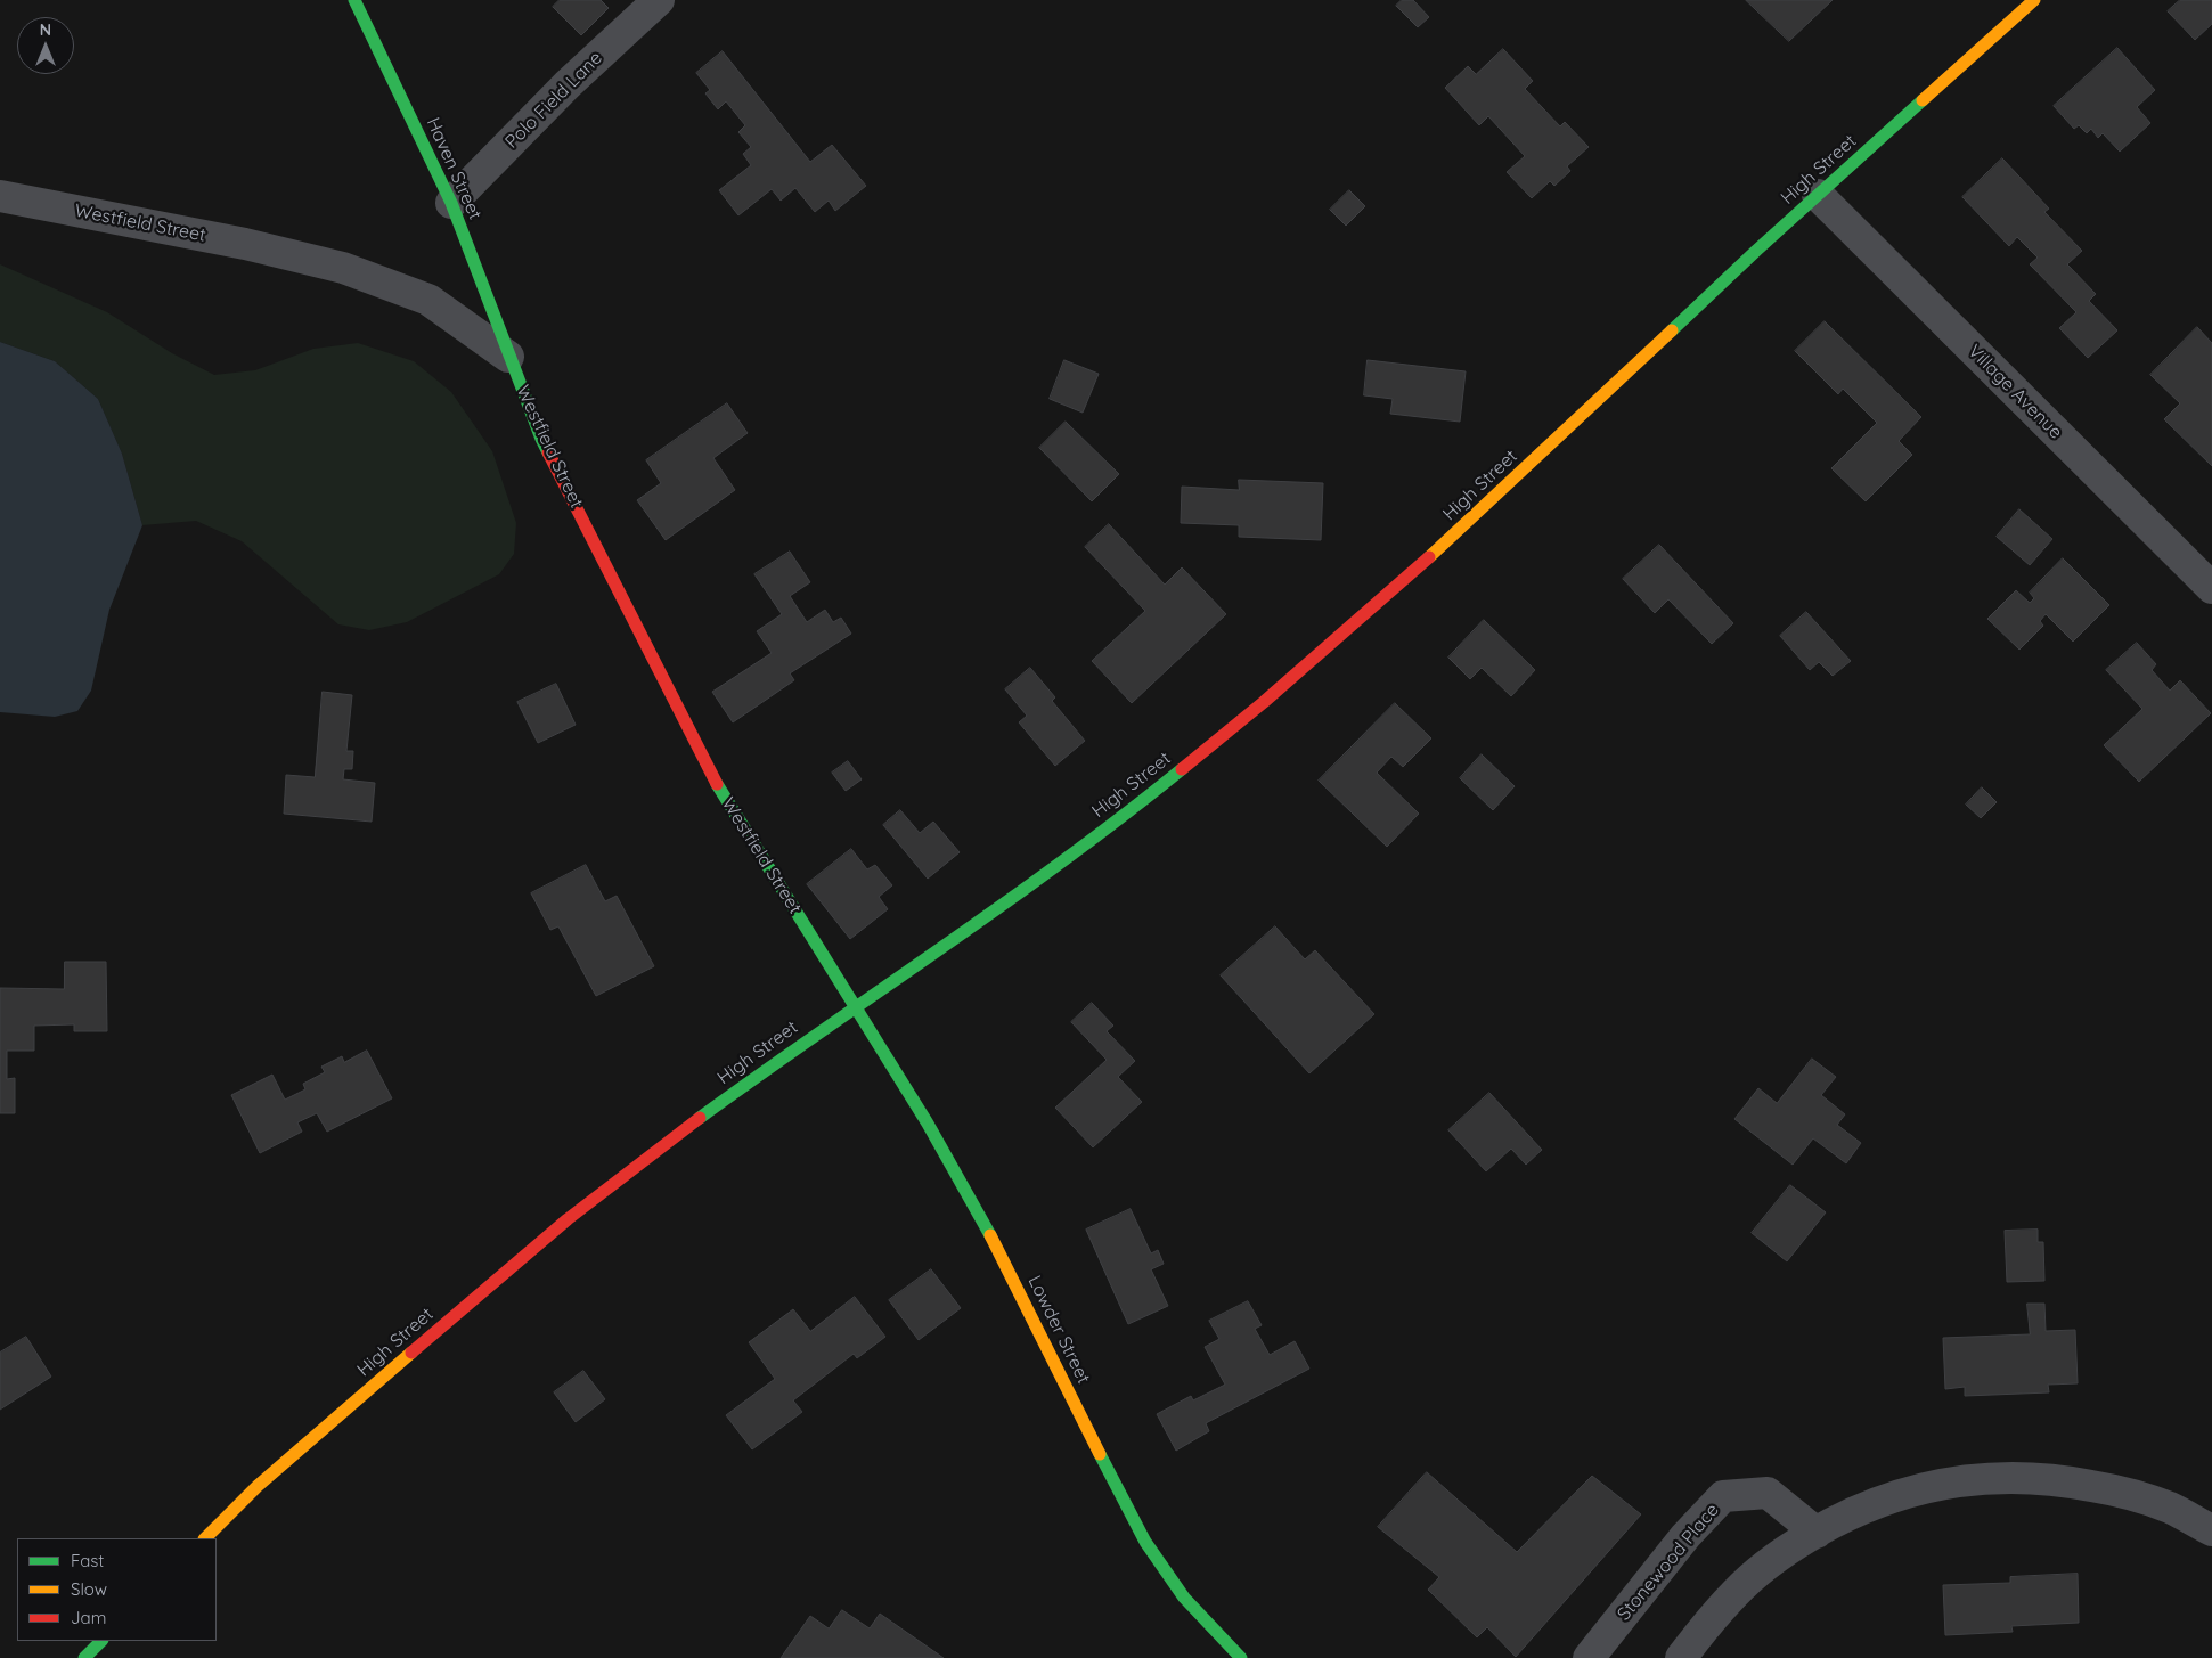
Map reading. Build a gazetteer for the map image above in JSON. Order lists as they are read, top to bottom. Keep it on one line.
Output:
{"streets":{"main road":["Haven Street","High Street","Westfield Street","Lowder Street"],"street":["Polo Field Lane","Village Avenue","Stonewood Place"]},"crossings":[["Polo Field Lane","Haven Street"],["Haven Street","Westfield Street"],["High Street","Westfield Street"],["High Street","Village Avenue"],["High Street","Lowder Street"],["Westfield Street","Lowder Street"]],"legend":["Fast","Slow","Jam"],"north":"top"}
